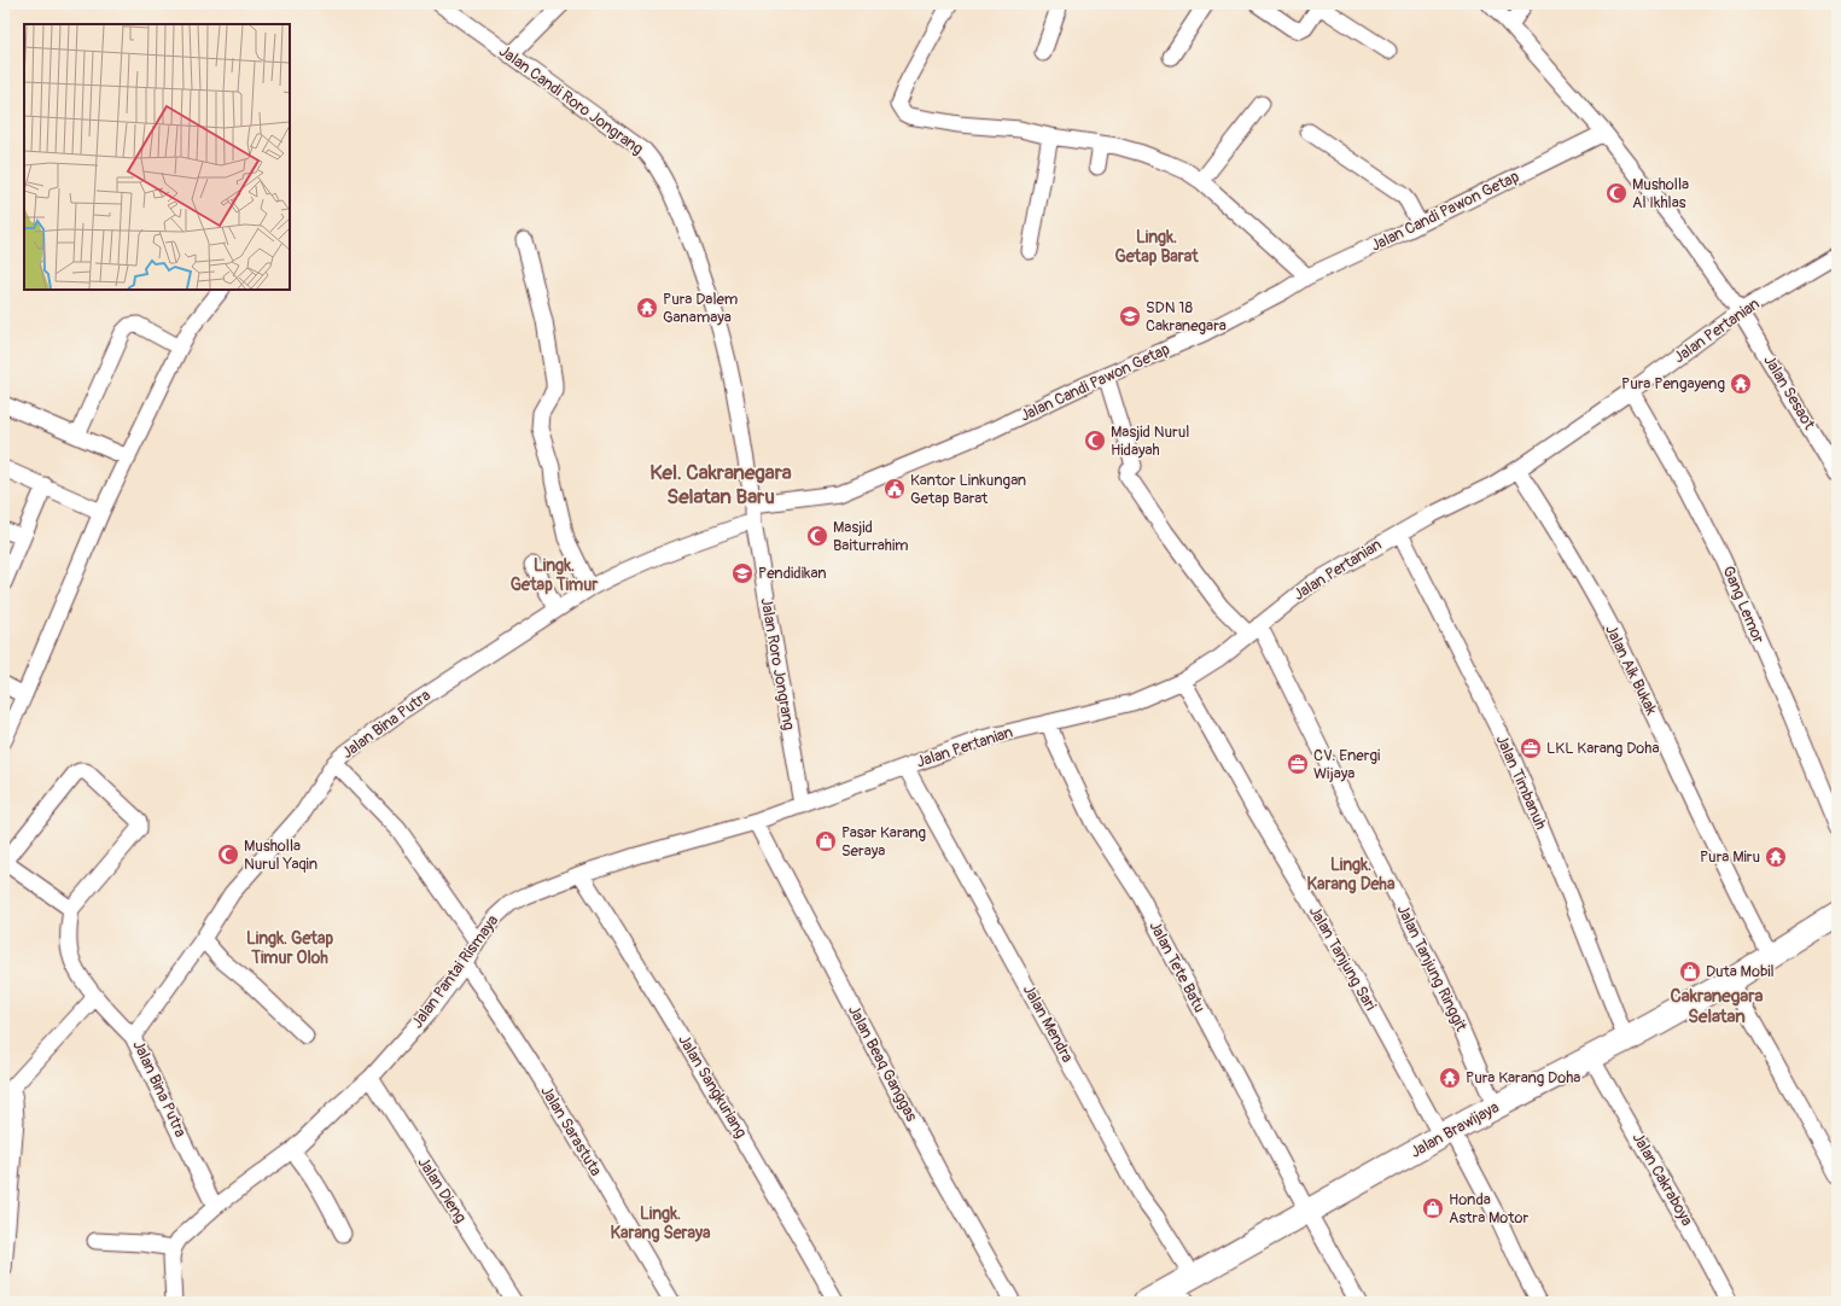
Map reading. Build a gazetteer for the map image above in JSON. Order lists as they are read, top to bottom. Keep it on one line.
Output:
{"streets":{"main road":["Jalan Brawijaya"],"street":["Jalan Candi Roro Jongrang","Jalan Candi Pawon Getap","Jalan Pertanian","Jalan Sesaot","Gang Lemor","Jalan Roro Jongrang","Jalan Aik Bukak","Jalan Bina Putra","Jalan Timbanuh","Jalan Tanjung Sari","Jalan Tete Batu","Jalan Tanjung Ringgit","Jalan Pantai Rismaya","Jalan Mendra","Jalan Beaq Ganggas","Jalan Sangkuriang","Jalan Sarastuta","Jalan Cakraboya","Jalan Dieng"]},"crossings":[["Jalan Candi Roro Jongrang","Jalan Roro Jongrang"],["Jalan Candi Pawon Getap","Jalan Sesaot"],["Jalan Candi Pawon Getap","Jalan Roro Jongrang"],["Jalan Candi Pawon Getap","Jalan Tanjung Ringgit"],["Jalan Pertanian","Jalan Sesaot"],["Jalan Pertanian","Gang Lemor"],["Jalan Pertanian","Jalan Roro Jongrang"],["Jalan Pertanian","Jalan Aik Bukak"],["Jalan Pertanian","Jalan Timbanuh"],["Jalan Pertanian","Jalan Tanjung Sari"],["Jalan Pertanian","Jalan Tete Batu"],["Jalan Pertanian","Jalan Tanjung Ringgit"],["Jalan Pertanian","Jalan Pantai Rismaya"],["Jalan Pertanian","Jalan Mendra"],["Jalan Roro Jongrang","Jalan Bina Putra"],["Jalan Roro Jongrang","Jalan Pantai Rismaya"],["Jalan Aik Bukak","Jalan Brawijaya"],["Jalan Bina Putra","Jalan Pantai Rismaya"],["Jalan Timbanuh","Jalan Brawijaya"],["Jalan Tanjung Sari","Jalan Brawijaya"],["Jalan Tete Batu","Jalan Brawijaya"],["Jalan Tanjung Ringgit","Jalan Brawijaya"],["Jalan Pantai Rismaya","Jalan Beaq Ganggas"],["Jalan Pantai Rismaya","Jalan Sangkuriang"],["Jalan Pantai Rismaya","Jalan Sarastuta"],["Jalan Pantai Rismaya","Jalan Dieng"],["Jalan Mendra","Jalan Brawijaya"],["Jalan Brawijaya","Jalan Cakraboya"]],"districts":["Lingk. Getap Barat","Kel. Cakranegara Selatan Baru","Lingk. Getap Timur","Lingk. Karang Deha","Lingk. Getap Timur Oloh","Cakranegara Selatan","Lingk. Karang Seraya"],"places":{"mosque":["Musholla Al Ikhlas","Masjid Nurul Hidayah","Masjid Baiturrahim","Musholla Nurul Yaqin"],"temple":["Pura Dalem Ganamaya","Pura Pengayeng","Pura Miru","Pura Karang Doha"],"school or university":["SDN 18 Cakranegara","Pendidikan"],"public building":["Kantor Linkungan Getap Barat"],"office":["LKL Karang Doha","CV. Energi Wijaya"],"shop":["Pasar Karang Seraya","Duta Mobil","Honda Astra Motor"]}}
